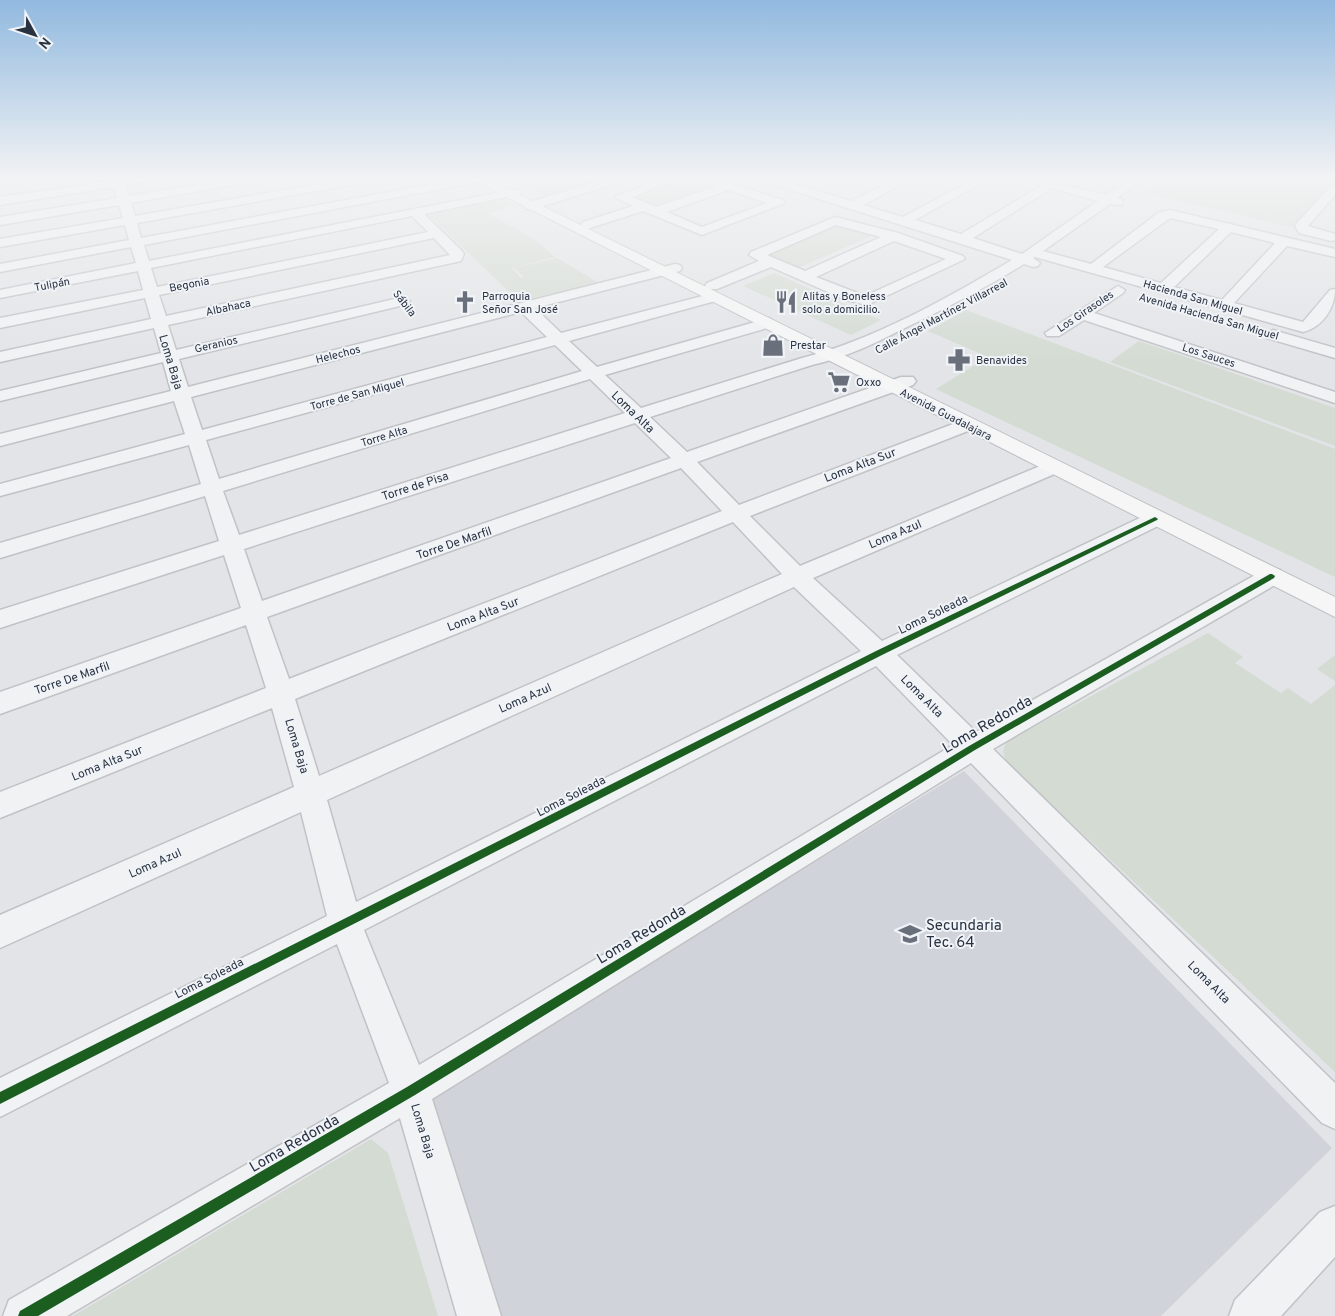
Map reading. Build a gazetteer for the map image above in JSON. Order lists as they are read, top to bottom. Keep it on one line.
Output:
{"streets":{"main road":["Avenida Guadalajara"],"street":["Tulipán","Begonia","Hacienda San Miguel","Sábila","Albahaca","Los Girasoles","Calle Ángel Martínez Villarreal","Avenida Hacienda San Miguel","Geranios","Helechos","Los Sauces","Loma Baja","Torre de San Miguel","Loma Alta","Torre Alta","Loma Alta Sur","Torre de Pisa","Loma Azul","Torre De Marfil","Loma Soleada","Loma Redonda"]},"crossings":[["Begonia","Loma Baja"],["Hacienda San Miguel","Calle Ángel Martínez Villarreal"],["Sábila","Albahaca"],["Sábila","Geranios"],["Sábila","Helechos"],["Albahaca","Loma Baja"],["Los Girasoles","Avenida Hacienda San Miguel"],["Los Girasoles","Los Sauces"],["Calle Ángel Martínez Villarreal","Avenida Guadalajara"],["Calle Ángel Martínez Villarreal","Torre de Pisa"],["Geranios","Loma Baja"],["Helechos","Loma Baja"],["Helechos","Loma Alta"],["Helechos","Avenida Guadalajara"],["Loma Baja","Torre de San Miguel"],["Loma Baja","Torre Alta"],["Loma Baja","Loma Alta Sur"],["Loma Baja","Torre de Pisa"],["Loma Baja","Loma Azul"],["Loma Baja","Torre De Marfil"],["Loma Baja","Loma Soleada"],["Loma Baja","Loma Redonda"],["Torre de San Miguel","Loma Alta"],["Torre de San Miguel","Avenida Guadalajara"],["Loma Alta","Torre Alta"],["Loma Alta","Loma Alta Sur"],["Loma Alta","Torre de Pisa"],["Loma Alta","Loma Azul"],["Loma Alta","Torre De Marfil"],["Loma Alta","Loma Soleada"],["Loma Alta","Loma Redonda"],["Avenida Guadalajara","Torre Alta"],["Avenida Guadalajara","Loma Alta Sur"],["Avenida Guadalajara","Torre de Pisa"],["Avenida Guadalajara","Loma Azul"],["Avenida Guadalajara","Torre De Marfil"],["Avenida Guadalajara","Loma Soleada"],["Avenida Guadalajara","Loma Redonda"]],"places":{"church":["Parroquia Señor San José"],"restaurant":["Alitas y Boneless solo a domicilio."],"shop":["Prestar"],"pharmacy":["Benavides"],"supermarket":["Oxxo"],"school or university":["Secundaria Tec. 64"]},"north":"bottom right"}
